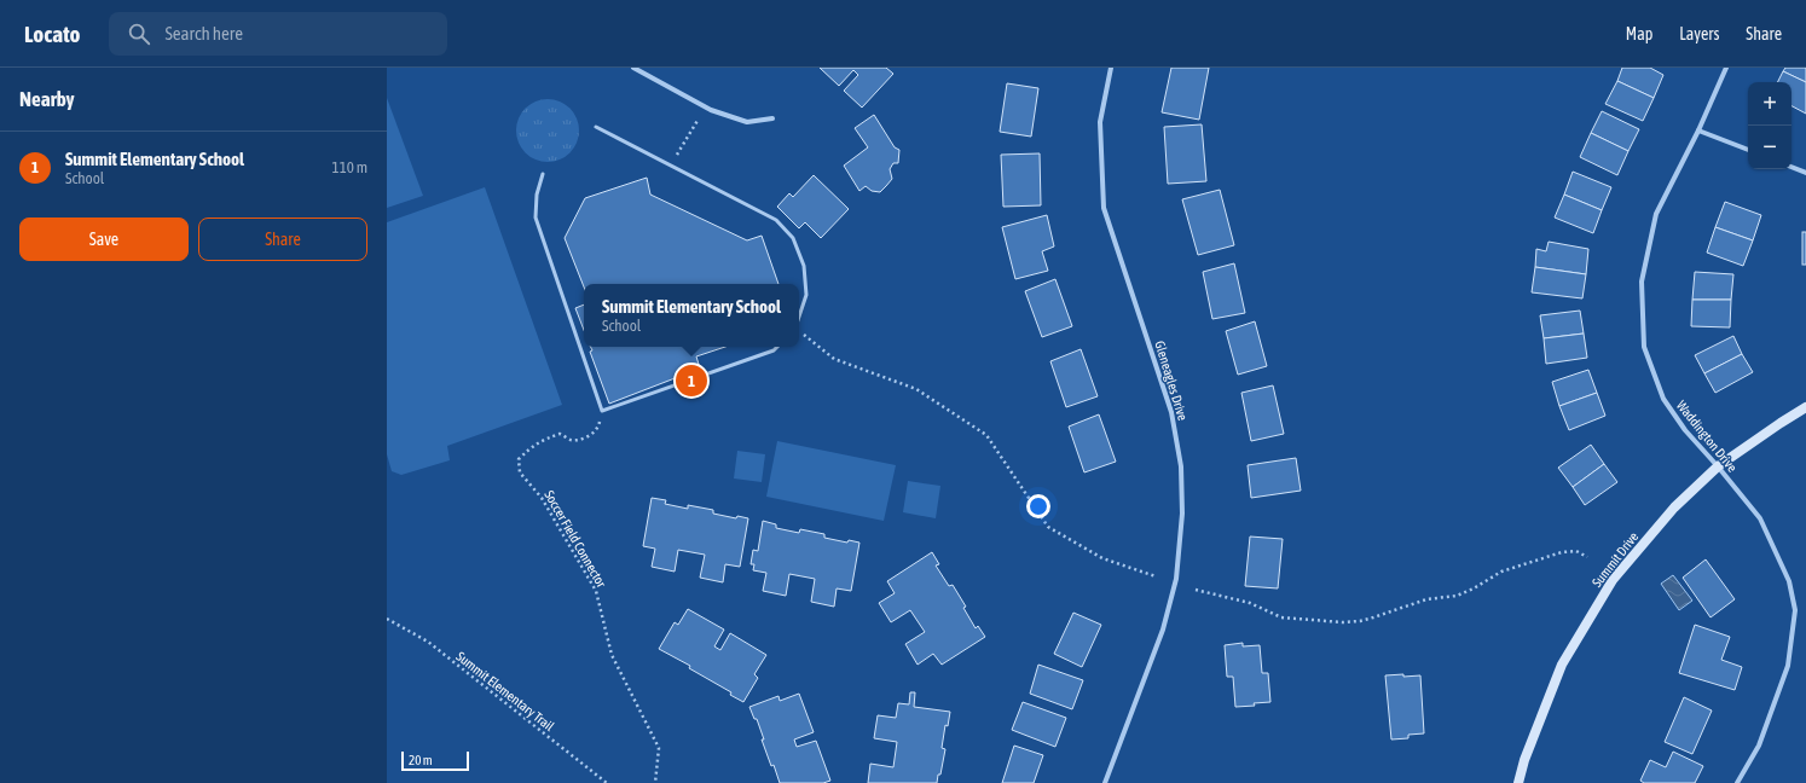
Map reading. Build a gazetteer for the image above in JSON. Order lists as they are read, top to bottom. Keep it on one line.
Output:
{"streets":{"main road":["Summit Drive"],"street":["Gleneagles Drive","Waddington Drive"],"path":["Soccer Field Connector","Summit Elementary Trail"]},"crossings":[["Waddington Drive","Summit Drive"]],"scale_bar":"20 m","page":{"header":"Locato","search":"Search here","nav":["Map","Layers","Share"],"heading":"Nearby","map_buttons":["+","−"],"list":[{"mark":"1","name":"Summit Elementary School","note":"School","value":"110 m"}],"buttons":["Save","Share"],"popup":["Summit Elementary School","School"],"pins":"1","scale":"20 m"}}
